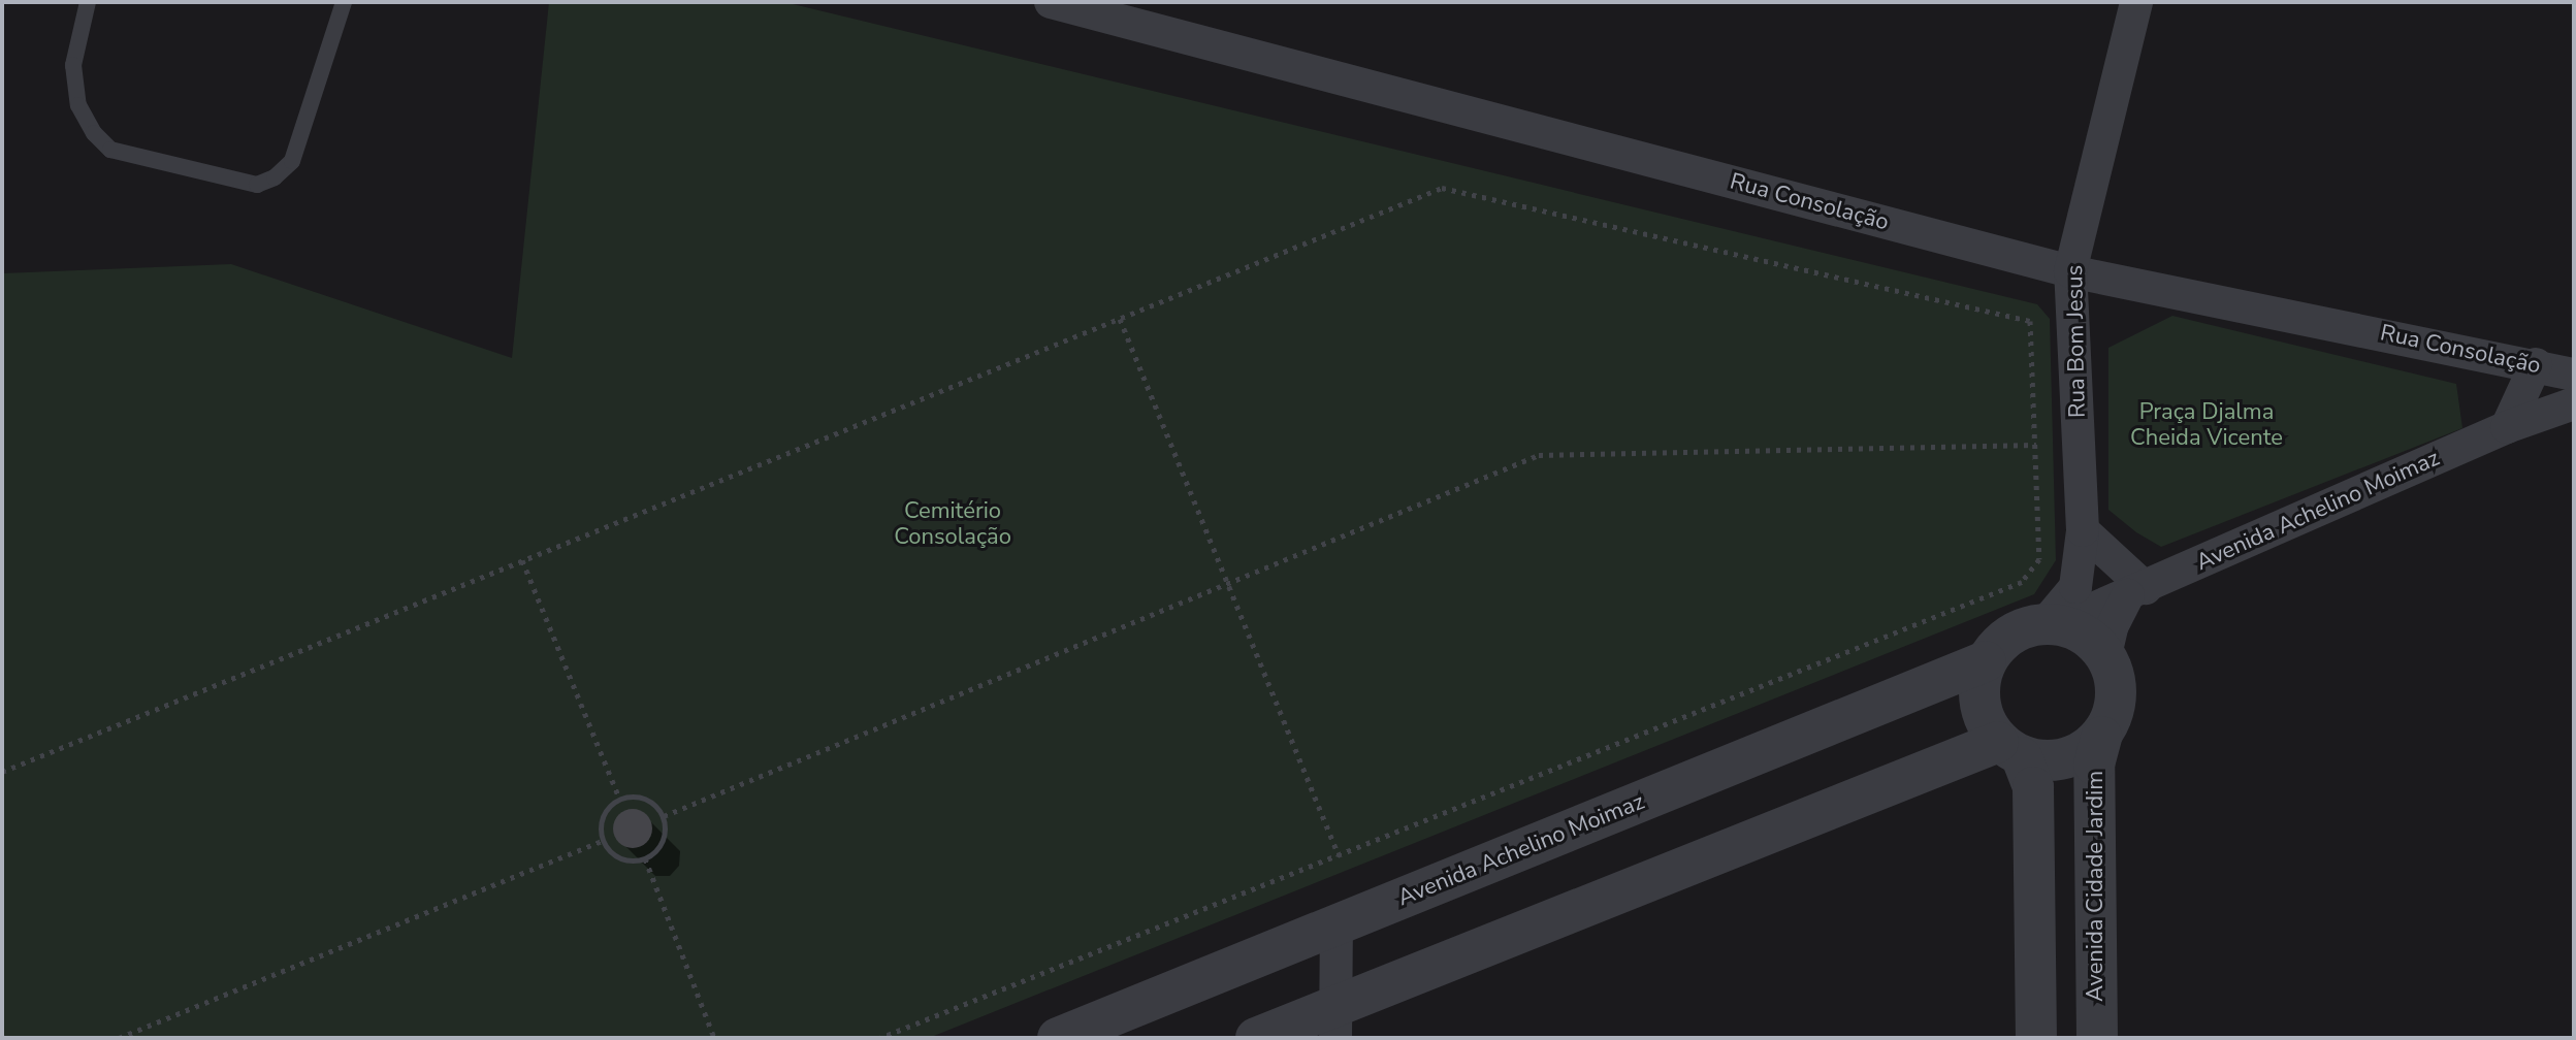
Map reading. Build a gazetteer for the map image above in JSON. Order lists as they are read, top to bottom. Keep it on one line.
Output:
{"streets":{"street":["Rua Consolação","Rua Bom Jesus","Avenida Achelino Moimaz","Avenida Cidade Jardim"]},"crossings":[["Rua Consolação","Rua Bom Jesus"],["Rua Bom Jesus","Avenida Achelino Moimaz"],["Rua Bom Jesus","Avenida Cidade Jardim"],["Avenida Achelino Moimaz","Avenida Cidade Jardim"]],"parks":["Praça Djalma Cheida Vicente","Cemitério Consolação"]}
